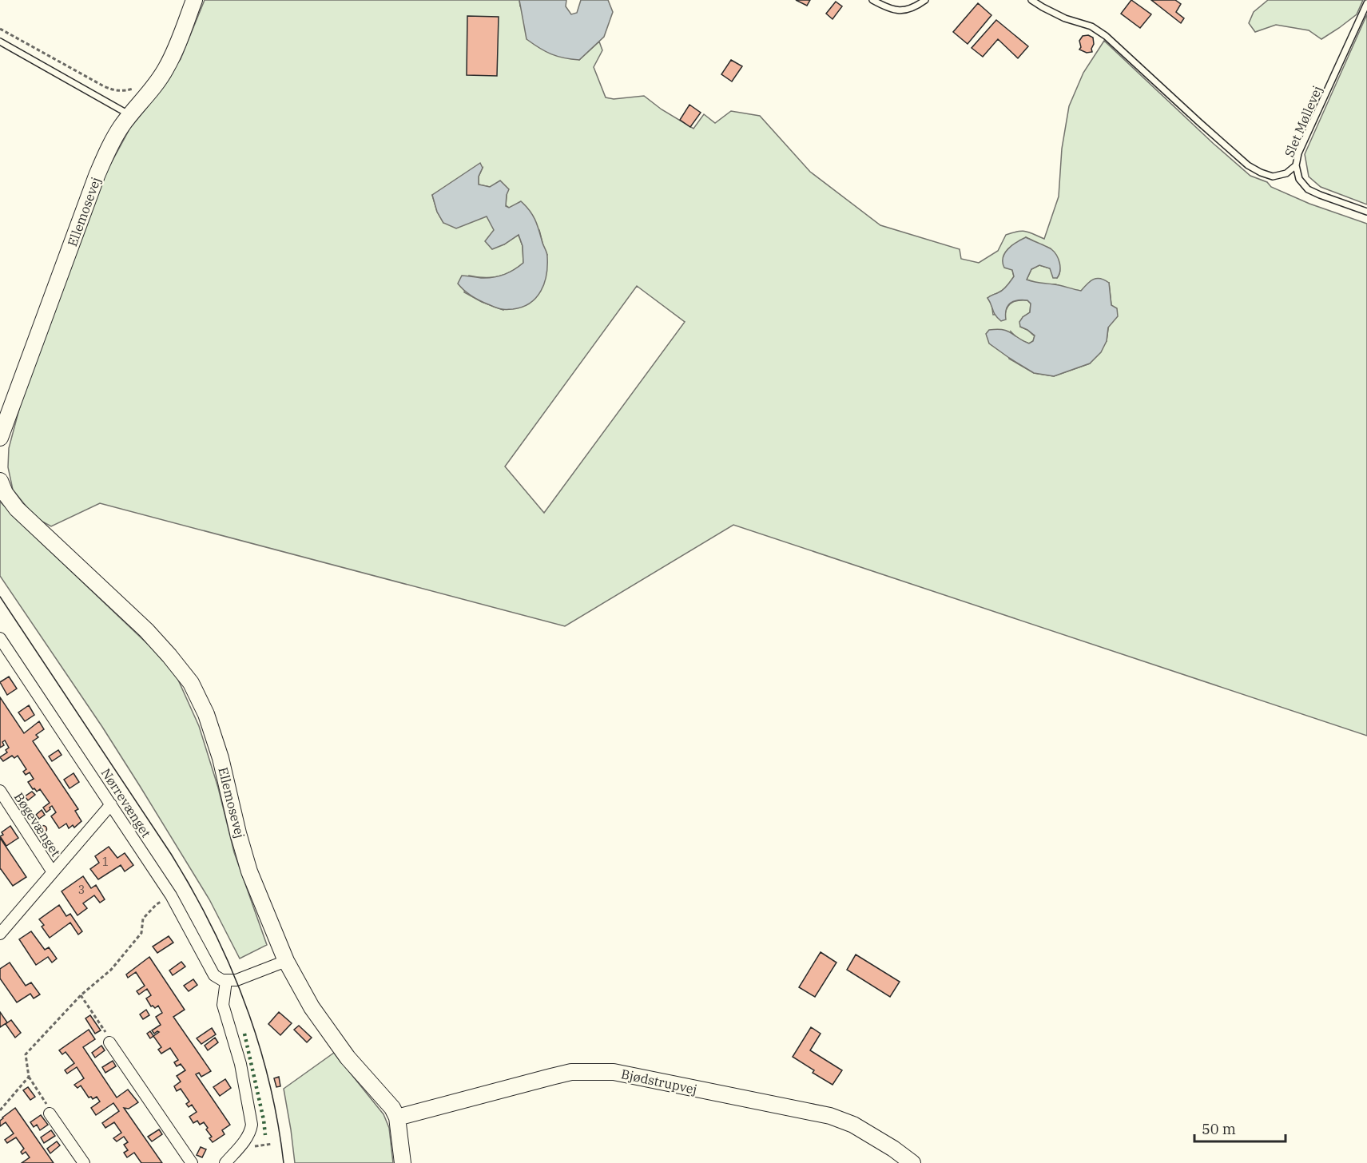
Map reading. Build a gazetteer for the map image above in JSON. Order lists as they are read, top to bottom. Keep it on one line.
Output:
{"streets":{"street":["Ellemosevej","Nørrevænget","Bøgevænget","Bjødstrupvej"],"lane":["Slet Møllevej"]},"crossings":[["Ellemosevej","Bjødstrupvej"],["Nørrevænget","Bøgevænget"]],"house_numbers":["1","3"],"scale_bar":"50 m"}
